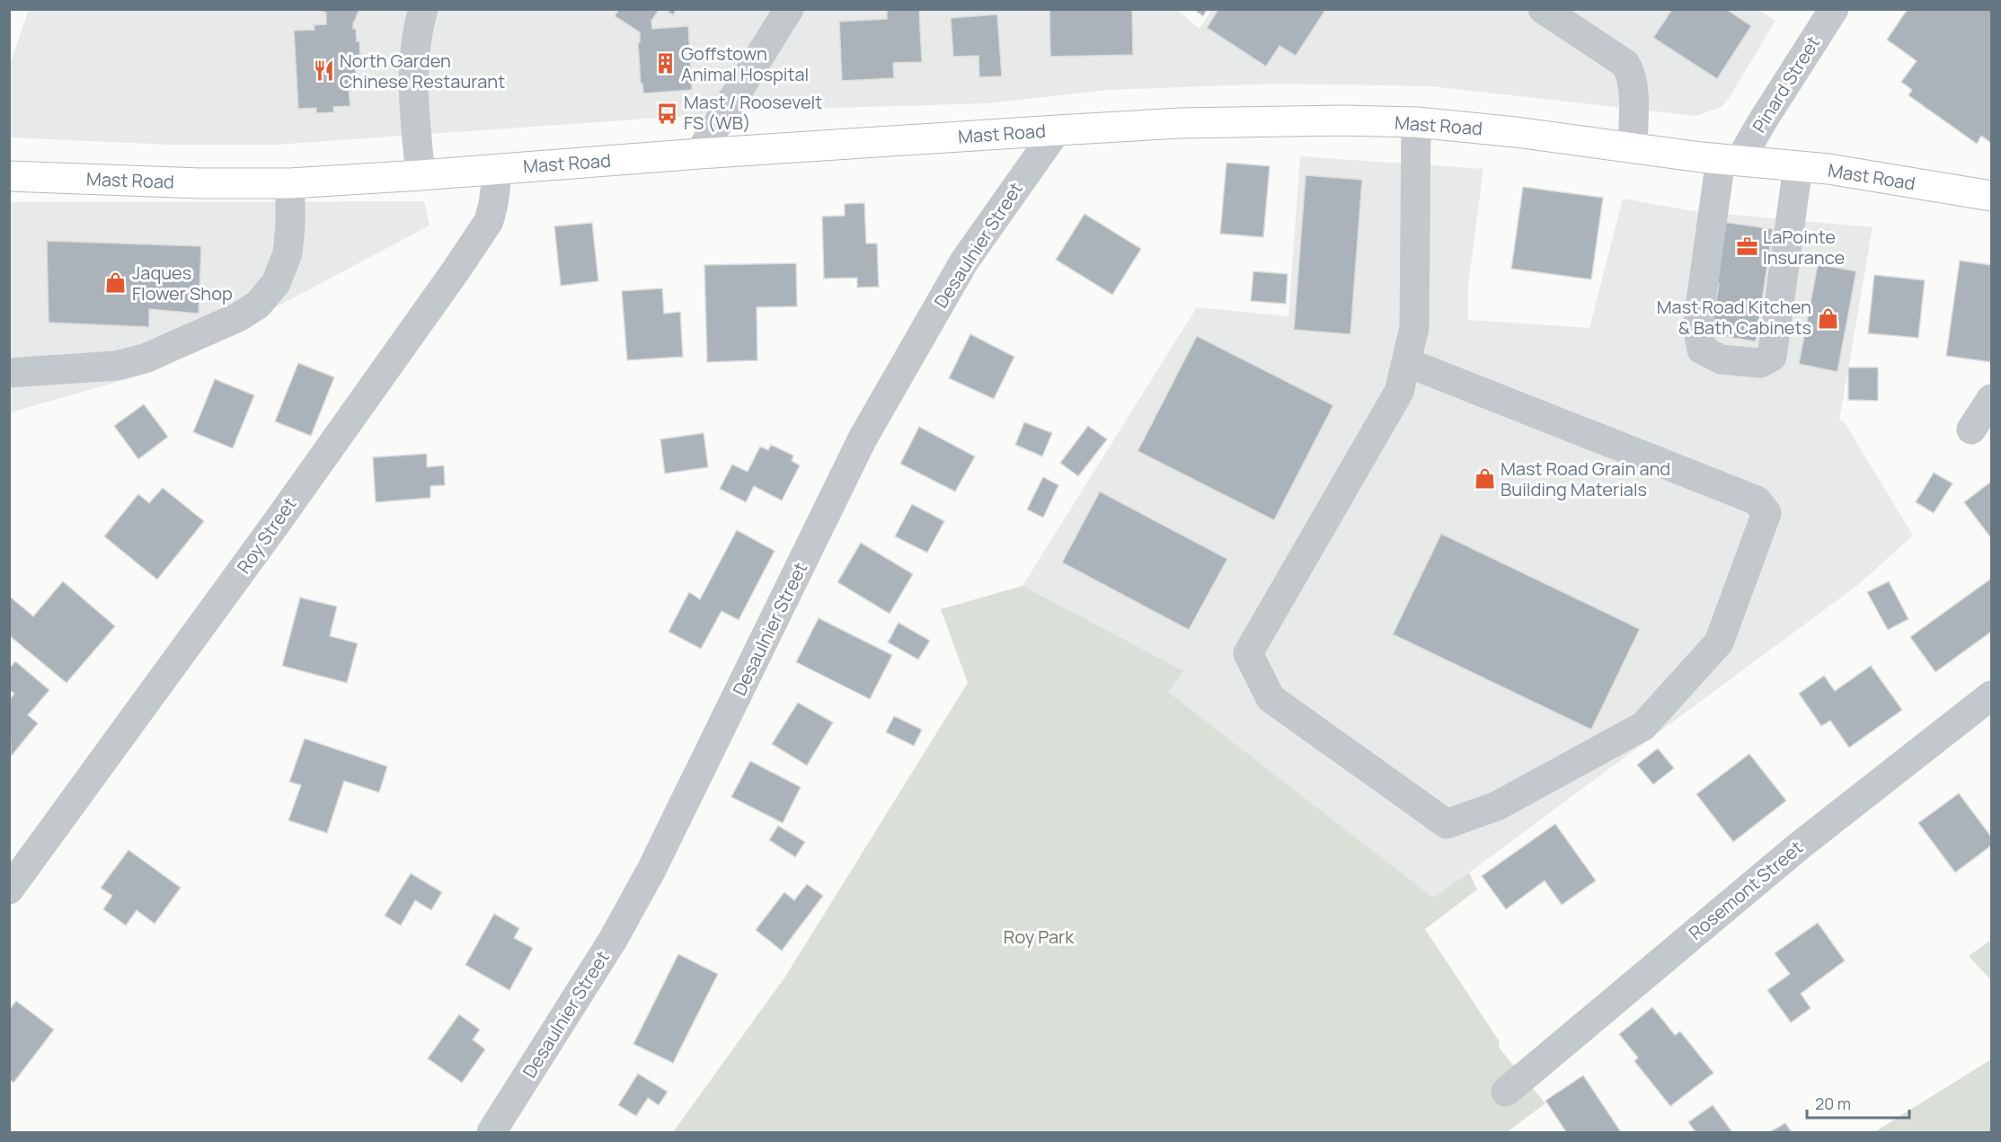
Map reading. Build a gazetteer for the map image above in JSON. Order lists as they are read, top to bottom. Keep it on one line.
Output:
{"streets":{"main road":["Mast Road"],"street":["Pinard Street","Desaulnier Street","Roy Street","Rosemont Street"]},"crossings":[["Pinard Street","Mast Road"],["Mast Road","Desaulnier Street"],["Mast Road","Roy Street"]],"parks":["Roy Park"],"places":{"building":["Goffstown Animal Hospital"],"restaurant":["North Garden Chinese Restaurant"],"bus stop":["Mast / Roosevelt FS (WB)"],"office":["LaPointe Insurance"],"shop":["Jaques Flower Shop","Mast Road Kitchen & Bath Cabinets","Mast Road Grain and Building Materials"]},"scale_bar":"20 m"}
